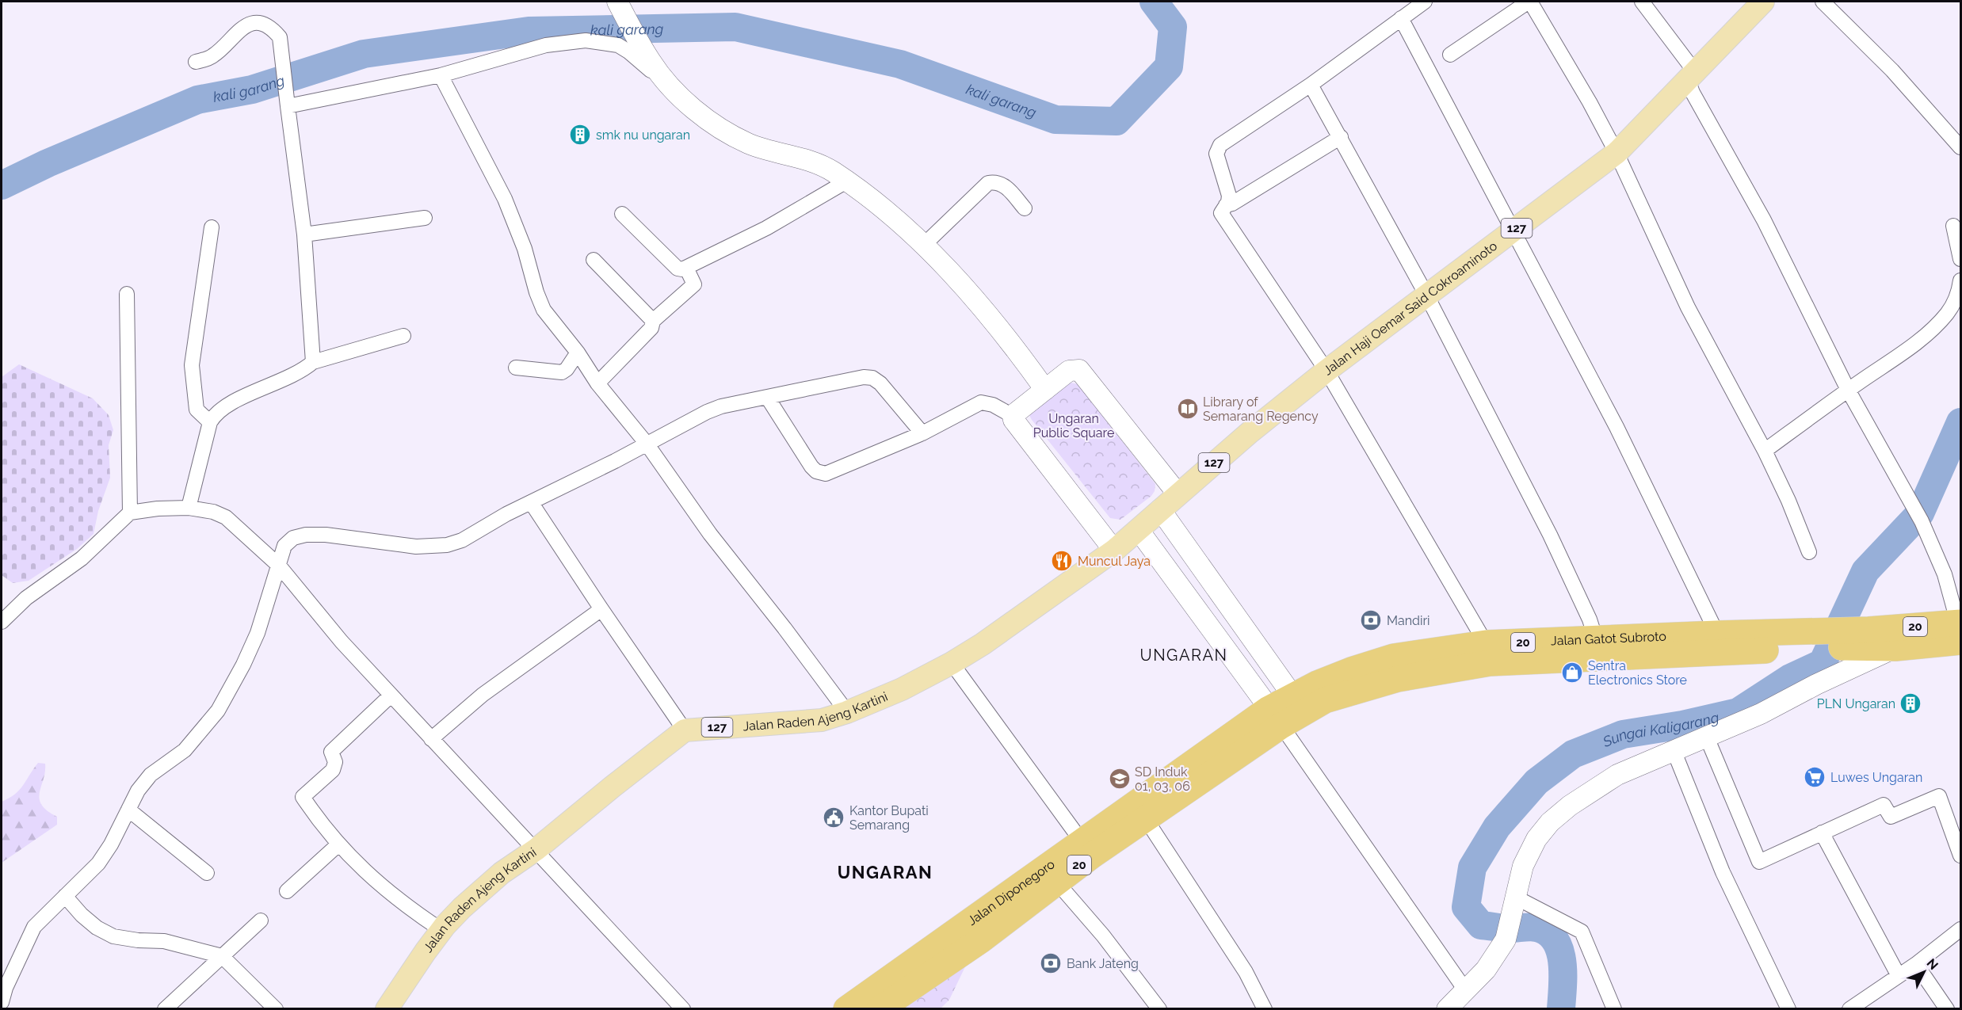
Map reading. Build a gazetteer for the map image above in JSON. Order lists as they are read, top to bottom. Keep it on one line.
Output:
{"streets":{"highway":["20","Jalan Gatot Subroto","Jalan Diponegoro"],"main road":["127","Jalan Haji Oemar Said Cokroaminoto","Jalan Raden Ajeng Kartini"]},"crossings":[["Jalan Haji Oemar Said Cokroaminoto","Jalan Raden Ajeng Kartini"],["Jalan Gatot Subroto","Jalan Diponegoro"]],"districts":["UNGARAN","UNGARAN"],"water":["kali garang","Sungai Kaligarang"],"parks":["Ungaran Public Square"],"places":{"building":["smk nu ungaran","PLN Ungaran"],"library":["Library of Semarang Regency"],"restaurant":["Muncul Jaya"],"bank":["Mandiri","Bank Jateng"],"shop":["Sentra Electronics Store"],"supermarket":["Luwes Ungaran"],"school or university":["SD Induk 01, 03, 06"],"public building":["Kantor Bupati Semarang"]},"north":"top right"}
